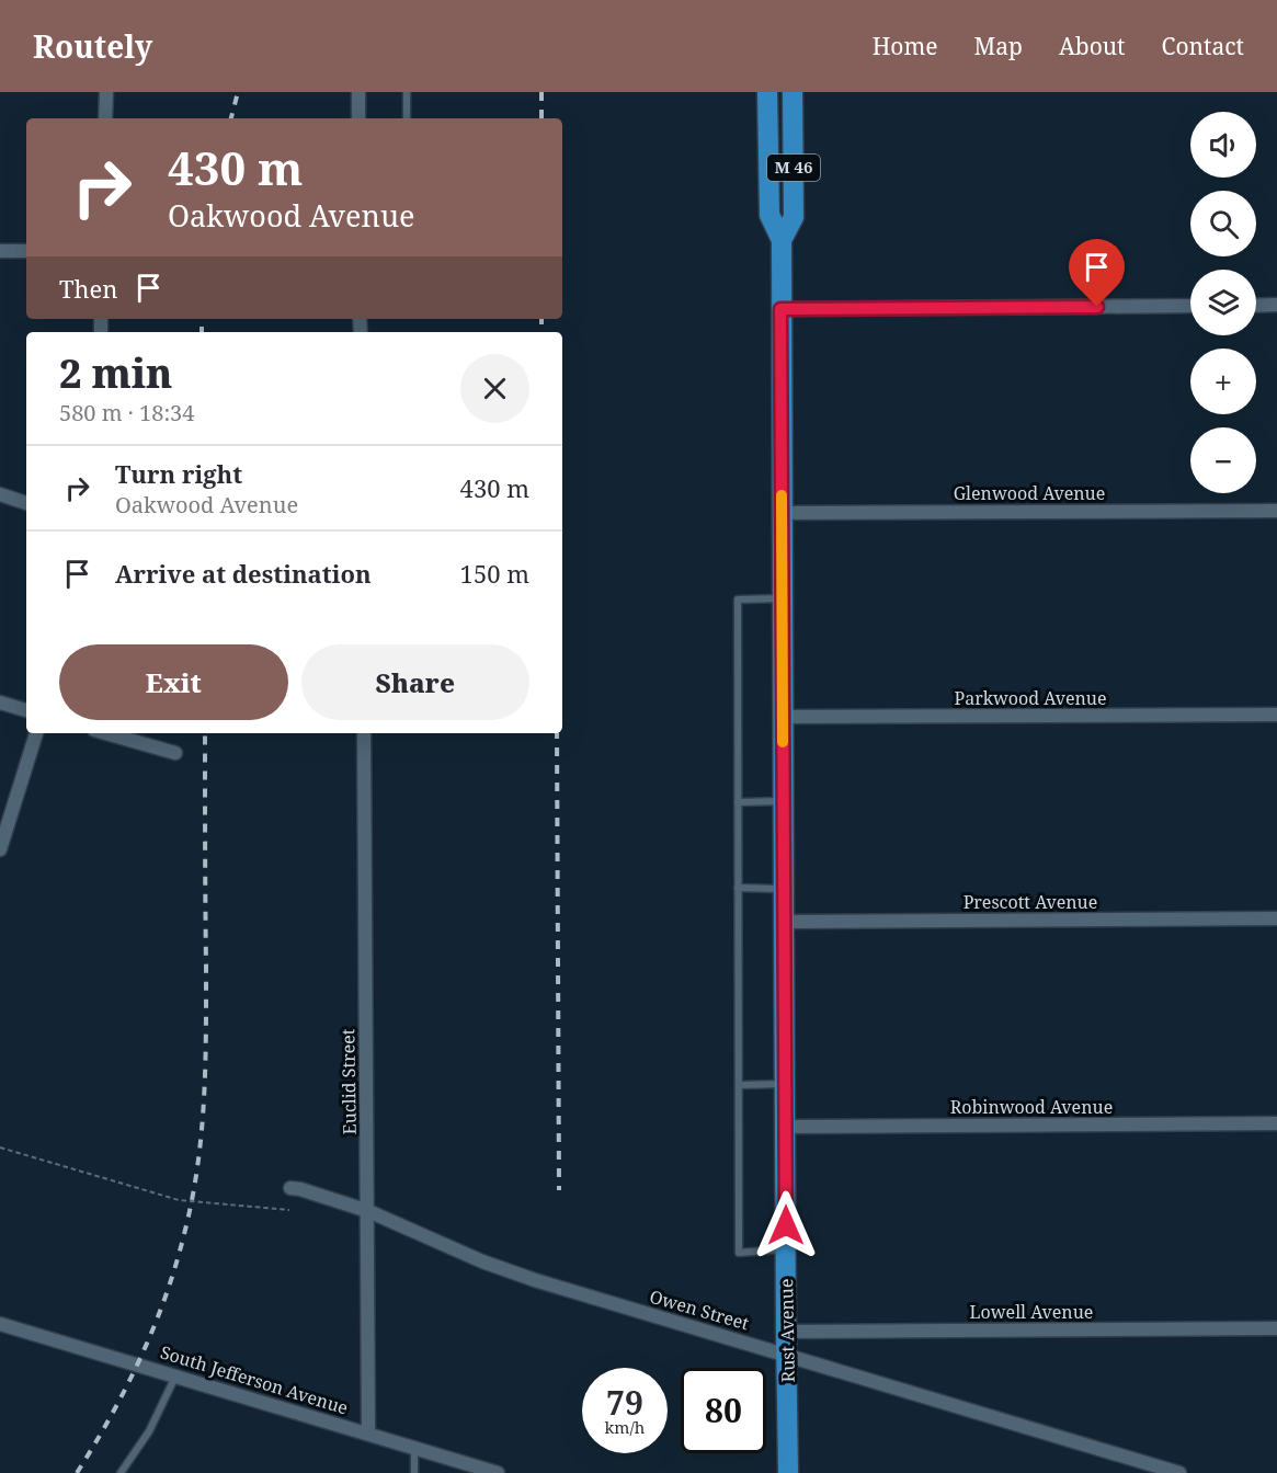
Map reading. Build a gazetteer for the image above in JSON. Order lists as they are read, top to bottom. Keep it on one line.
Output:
{"streets":{"highway":["M 46","Rust Avenue"],"street":["Glenwood Avenue","Parkwood Avenue","Prescott Avenue","Euclid Street","Robinwood Avenue","Owen Street","Lowell Avenue","South Jefferson Avenue"]},"crossings":[["Glenwood Avenue","Rust Avenue"],["Parkwood Avenue","Rust Avenue"],["Prescott Avenue","Rust Avenue"],["Euclid Street","Owen Street"],["Euclid Street","South Jefferson Avenue"],["Robinwood Avenue","Rust Avenue"],["Owen Street","Rust Avenue"],["Lowell Avenue","Rust Avenue"]],"page":{"header":"Routely","nav":["Home","Map","About","Contact"],"map_buttons":["+","−"],"turn":["430 m","Oakwood Avenue"],"then":"Then","heading":["2 min","580 m · 18:34"],"list":[{"name":"Turn right","note":"Oakwood Avenue","value":"430 m"},{"name":"Arrive at destination","value":"150 m"}],"buttons":["Exit","Share"],"speed":"79 km/h","limit":"80"}}
